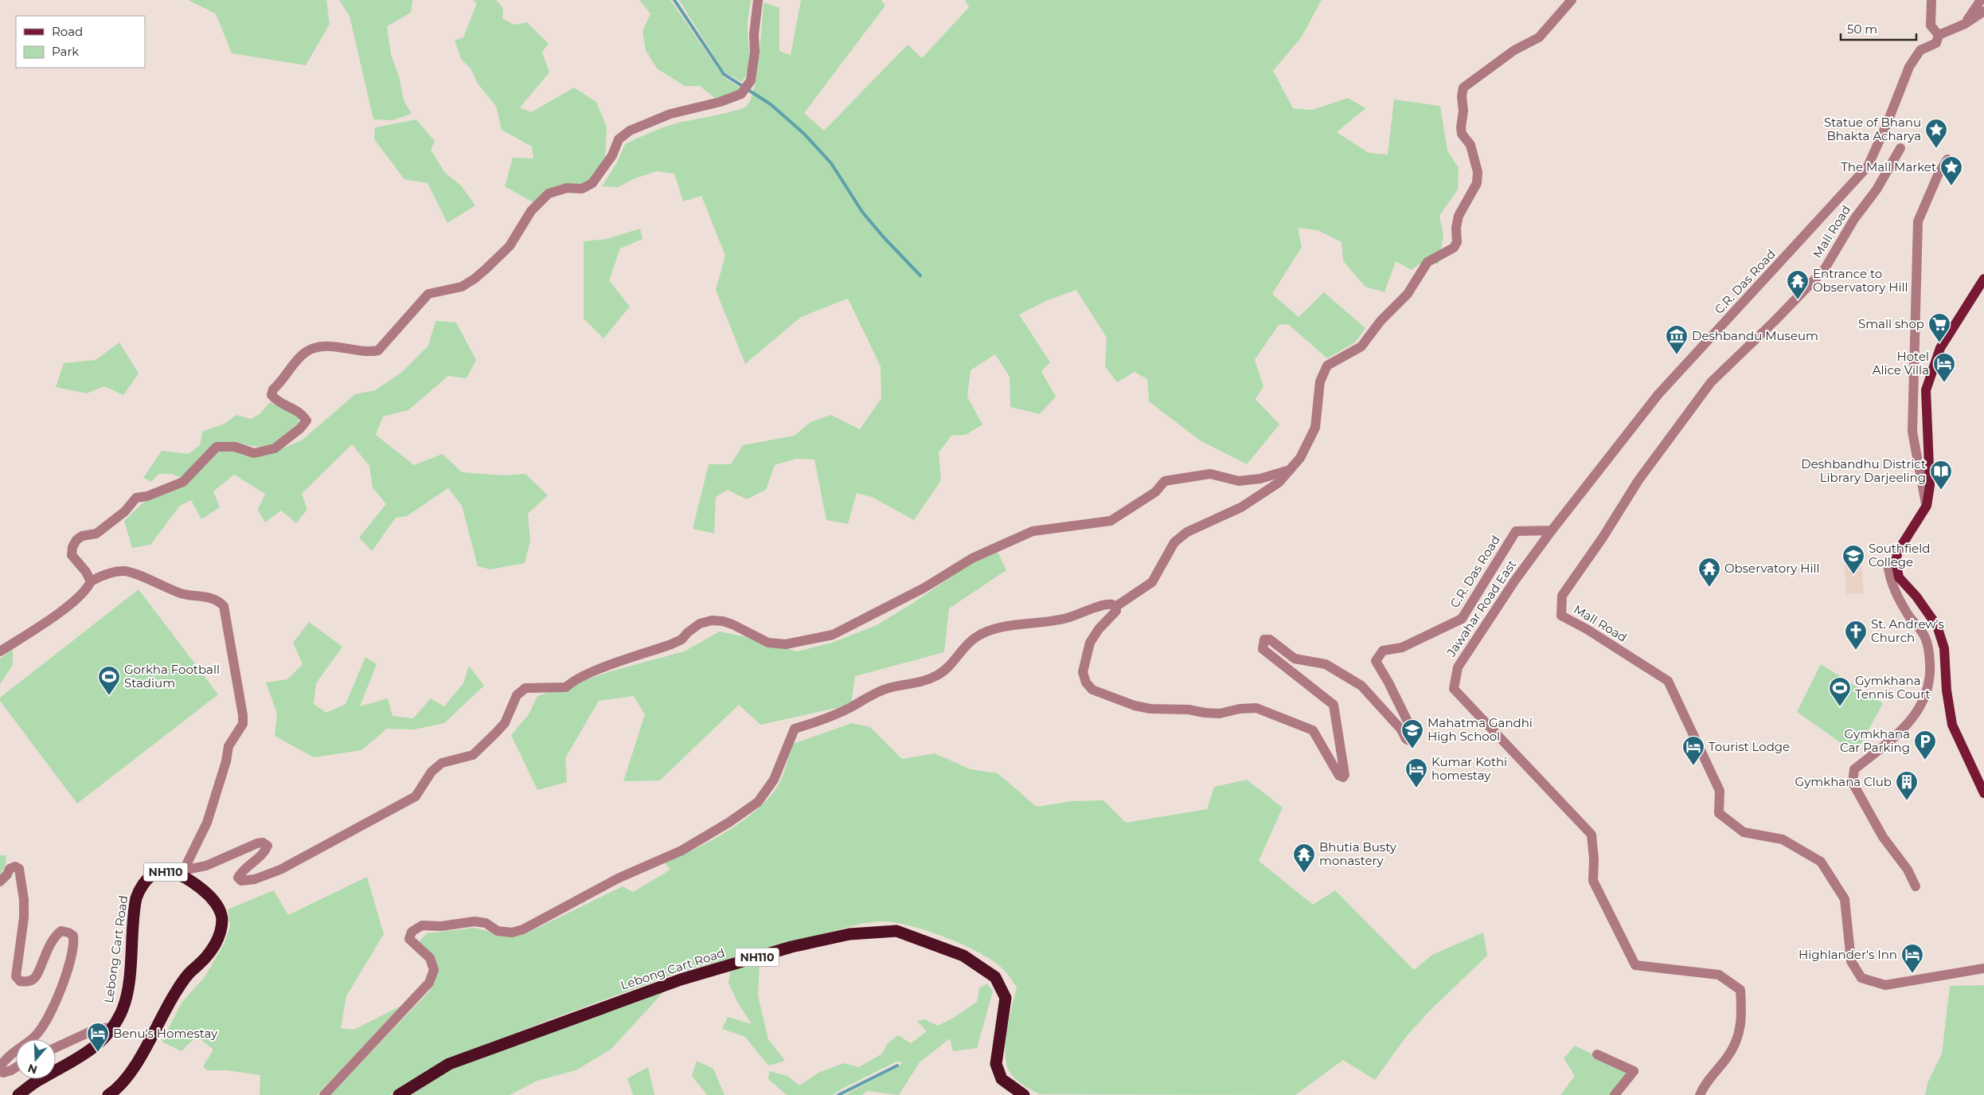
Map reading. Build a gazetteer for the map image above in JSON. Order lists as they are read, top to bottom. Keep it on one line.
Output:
{"streets":{"highway":["NH110","Lebong Cart Road"],"street":["Mall Road","C.R. Das Road","Jawahar Road East"]},"crossings":[["C.R. Das Road","Jawahar Road East"],["NH110","Lebong Cart Road"]],"places":{"place":["Statue of Bhanu Bhakta Acharya","The Mall Market"],"temple":["Entrance to Observatory Hill","Observatory Hill","Bhutia Busty monastery"],"supermarket":["Small shop"],"museum":["Deshbandu Museum"],"hotel":["Hotel Alice Villa","Tourist Lodge","Kumar Kothi homestay","Highlander's Inn","Benu's Homestay"],"library":["Deshbandhu District Library Darjeeling"],"school or university":["Southfield College","Mahatma Gandhi High School"],"church":["St. Andrew's Church"],"sports":["Gorkha Football Stadium","Gymkhana Tennis Court"],"parking":["Gymkhana Car Parking"],"building":["Gymkhana Club"]},"legend":["Road","Park"],"scale_bar":"50 m","north":"bottom"}
